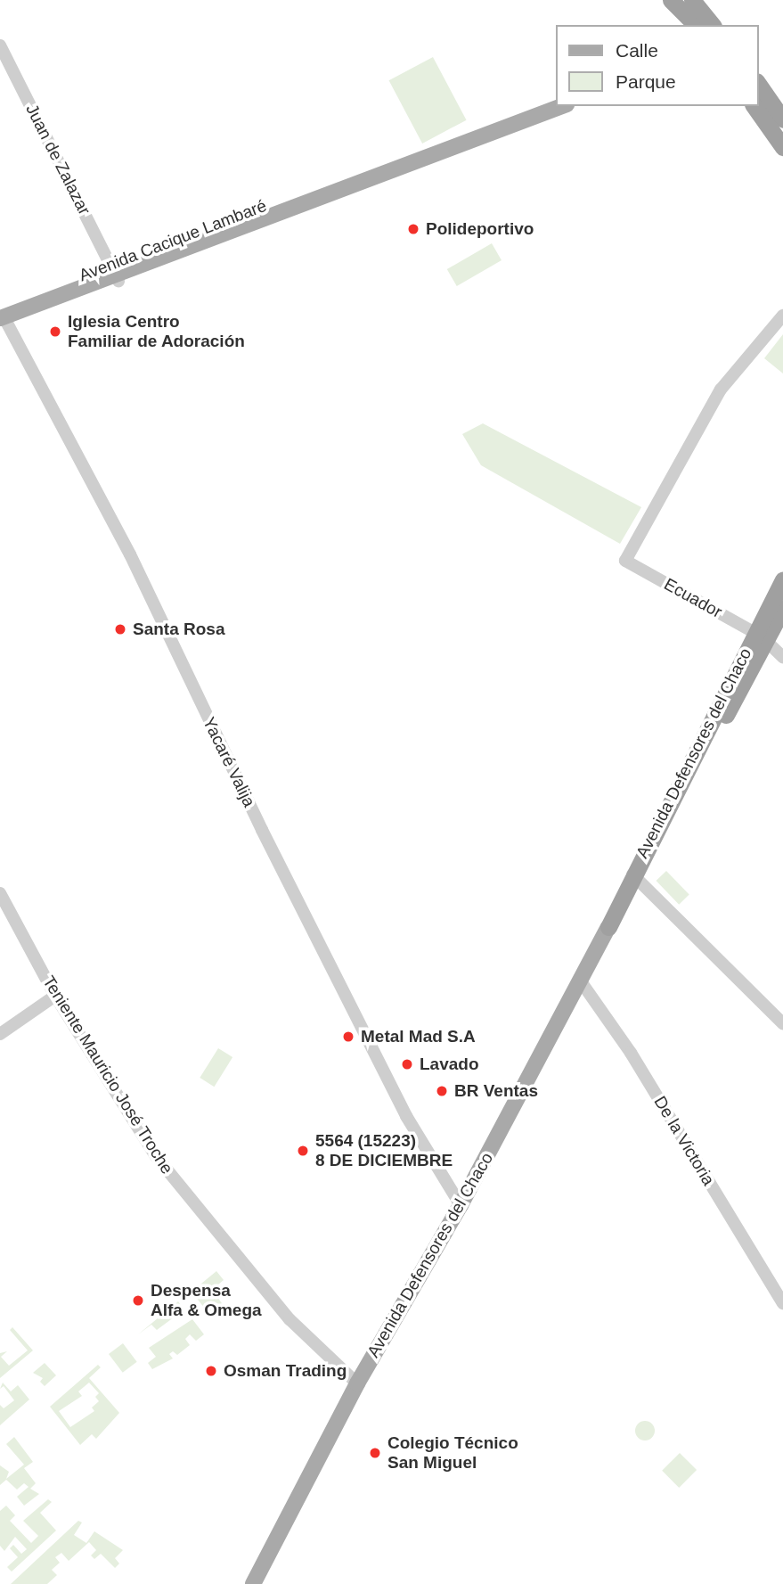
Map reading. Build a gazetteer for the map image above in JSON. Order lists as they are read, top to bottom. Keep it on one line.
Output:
{"streets":{"highway":["Avenida Defensores del Chaco"],"main road":["Avenida Cacique Lambaré"],"street":["Juan de Zalazar","Ecuador","Yacaré Valija","Teniente Mauricio José Troche","De la Victoria"]},"crossings":[["Juan de Zalazar","Avenida Cacique Lambaré"],["Avenida Cacique Lambaré","Yacaré Valija"],["Ecuador","Avenida Defensores del Chaco"],["Avenida Defensores del Chaco","Yacaré Valija"],["Avenida Defensores del Chaco","Teniente Mauricio José Troche"],["Avenida Defensores del Chaco","De la Victoria"]],"places":["Polideportivo","Iglesia Centro Familiar de Adoración","Santa Rosa","Metal Mad S.A","Lavado","BR Ventas","5564 (15223) 8 DE DICIEMBRE","Despensa Alfa & Omega","Osman Trading","Colegio Técnico San Miguel"],"legend":["Calle","Parque"]}
